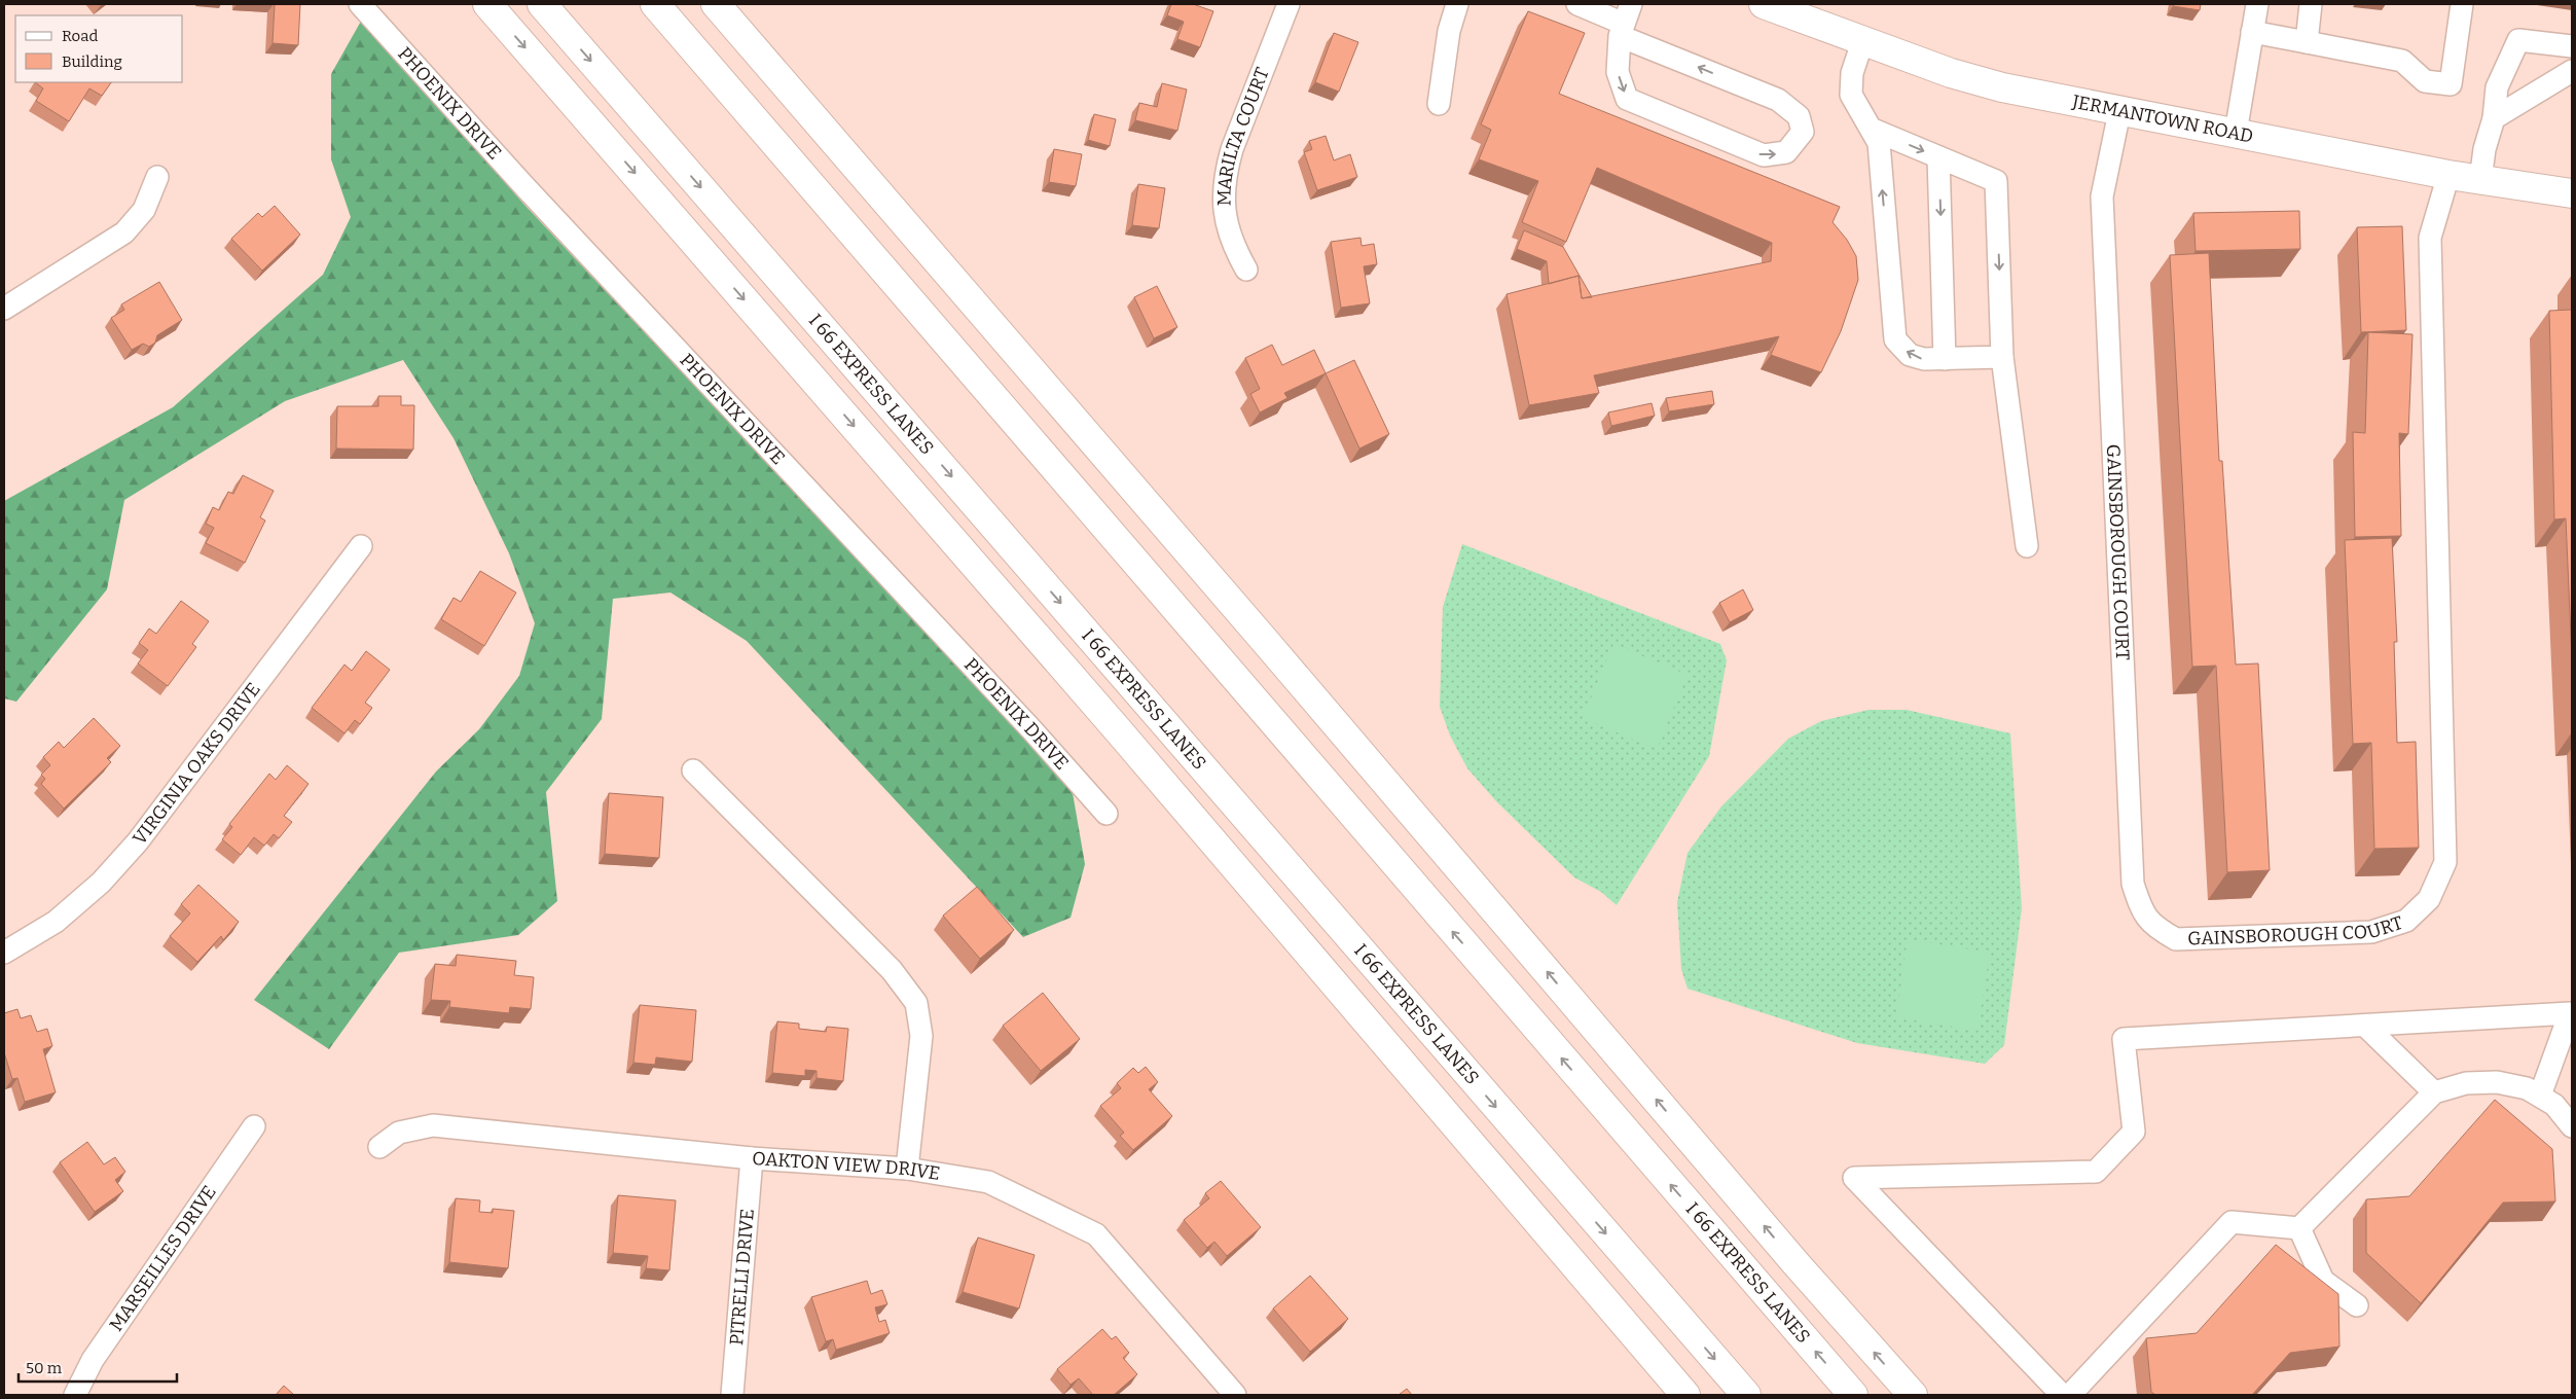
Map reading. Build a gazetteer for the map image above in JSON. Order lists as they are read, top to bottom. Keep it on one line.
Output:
{"streets":{"main road":["JERMANTOWN ROAD","I 66 EXPRESS LANES"],"street":["PHOENIX DRIVE","MARILTA COURT","GAINSBOROUGH COURT","VIRGINIA OAKS DRIVE","OAKTON VIEW DRIVE","MARSEILLES DRIVE","PITRELLI DRIVE"]},"crossings":[["JERMANTOWN ROAD","GAINSBOROUGH COURT"],["OAKTON VIEW DRIVE","PITRELLI DRIVE"]],"legend":["Road","Building"],"scale_bar":"50 m"}
